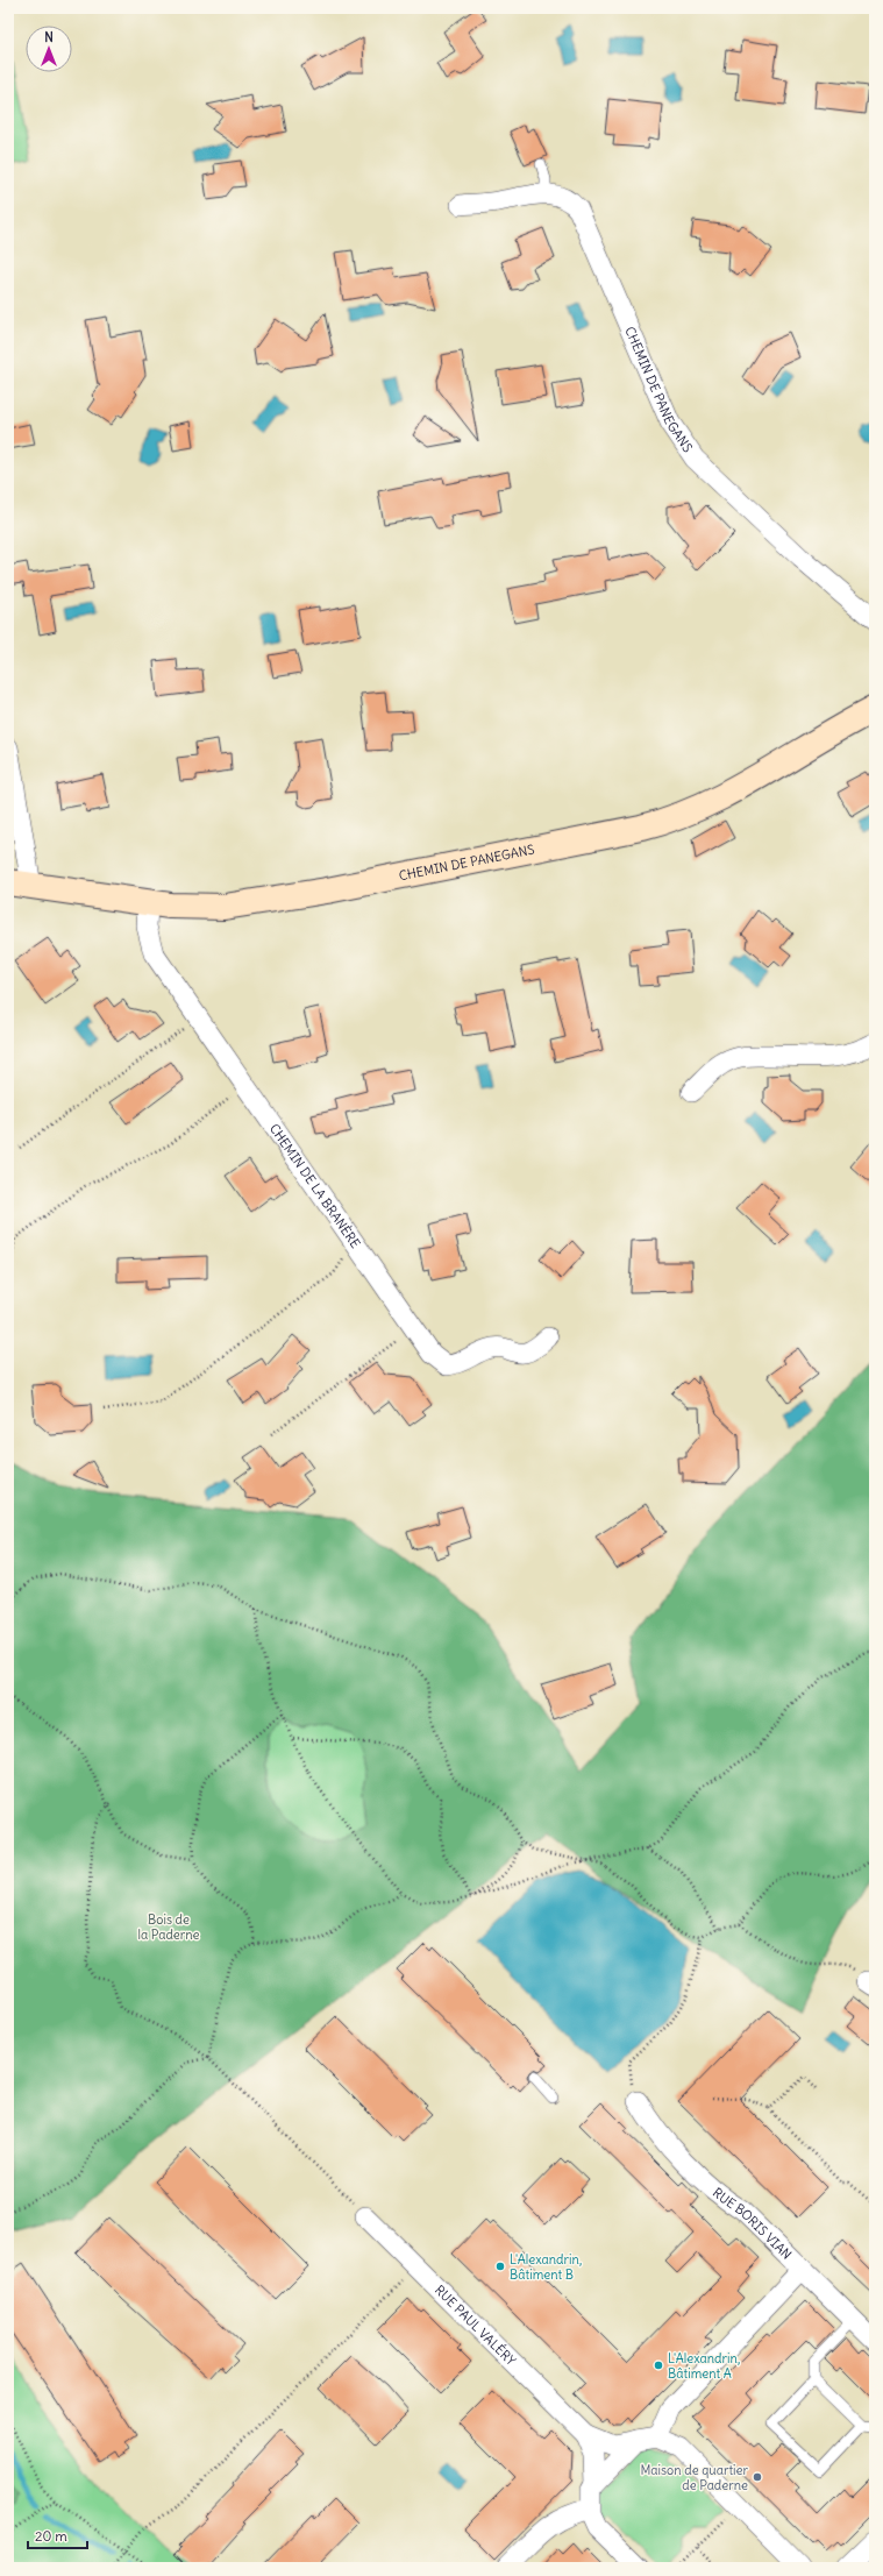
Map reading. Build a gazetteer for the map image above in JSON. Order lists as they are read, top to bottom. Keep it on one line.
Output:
{"streets":{"street":["CHEMIN DE PANEGANS","CHEMIN DE LA BRANÈRE","RUE BORIS VIAN","RUE PAUL VALÉRY"]},"crossings":[["CHEMIN DE PANEGANS","CHEMIN DE LA BRANÈRE"]],"parks":["Bois de la Paderne"],"places":["L'Alexandrin, Bâtiment B","L'Alexandrin, Bâtiment A","Maison de quartier de Paderne"],"scale_bar":"20 m","north":"top"}
